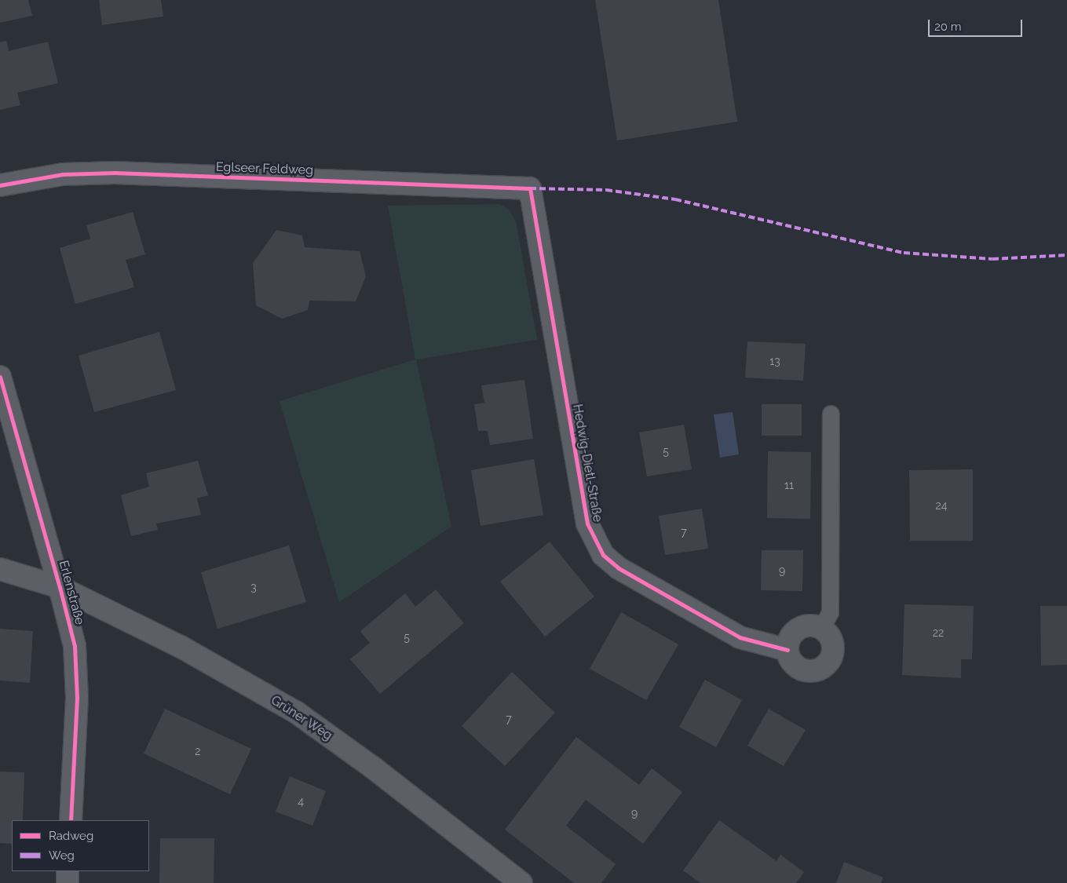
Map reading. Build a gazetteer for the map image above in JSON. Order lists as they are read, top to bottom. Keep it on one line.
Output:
{"streets":{"street":["Eglseer Feldweg","Hedwig-Dietl-Straße","Erlenstraße","Grüner Weg"]},"crossings":[["Eglseer Feldweg","Hedwig-Dietl-Straße"],["Erlenstraße","Grüner Weg"]],"house_numbers":["13","5","11","24","7","9","3","22","5","7","2","4","9"],"legend":["Radweg","Weg"],"scale_bar":"20 m"}
